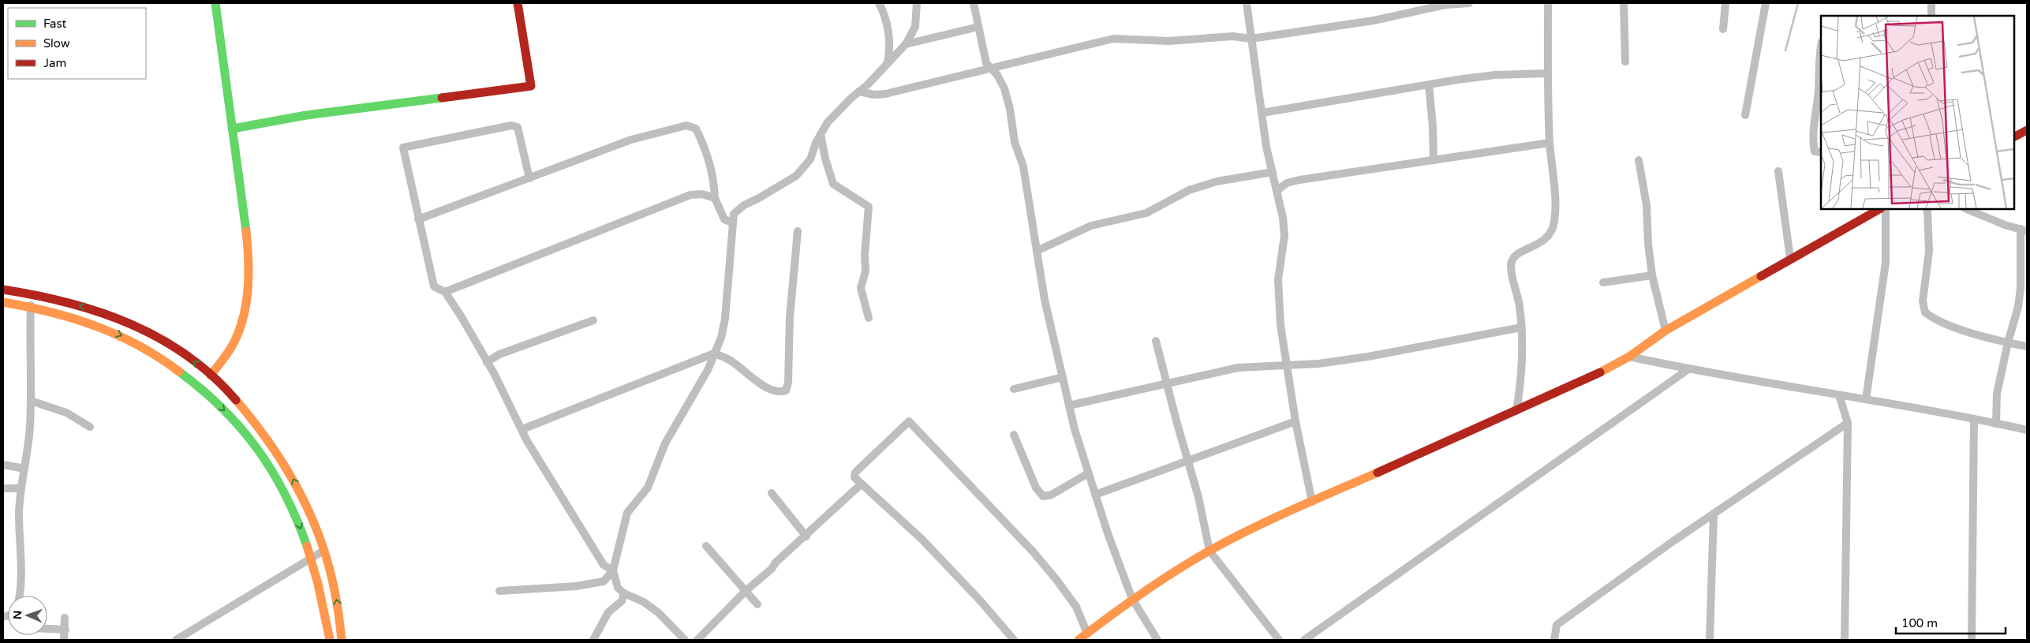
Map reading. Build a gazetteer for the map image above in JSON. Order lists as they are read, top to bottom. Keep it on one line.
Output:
{"legend":["Fast","Slow","Jam"],"scale_bar":"100 m","north":"left"}
